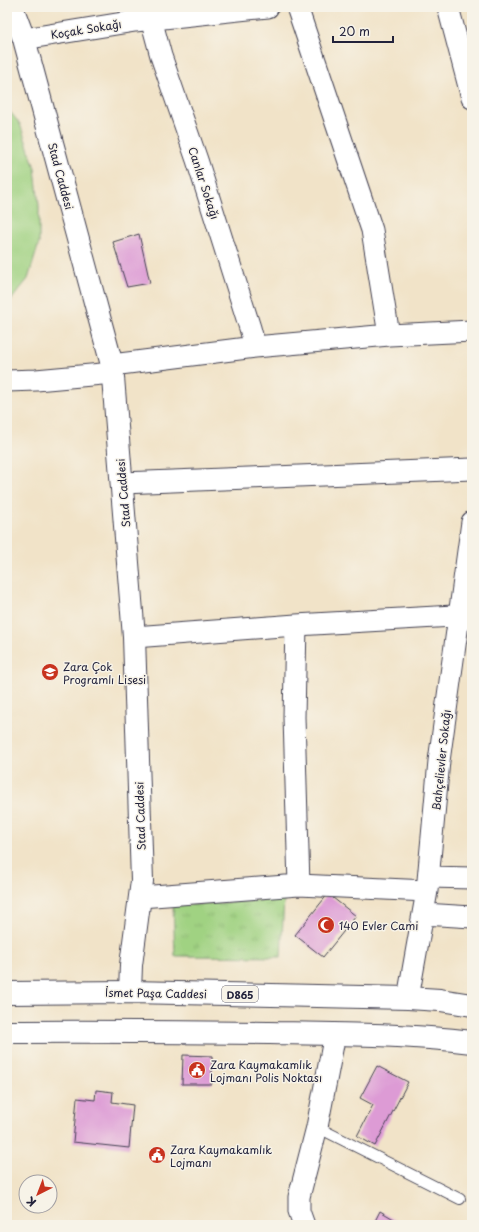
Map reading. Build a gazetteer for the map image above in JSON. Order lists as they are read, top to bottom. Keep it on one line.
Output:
{"streets":{"main road":["Stad Caddesi","İsmet Paşa Caddesi","D865"],"street":["Koçak Sokağı","Canlar Sokağı","Bahçelievler Sokağı"]},"crossings":[["Koçak Sokağı","Stad Caddesi"],["Koçak Sokağı","Canlar Sokağı"],["Stad Caddesi","İsmet Paşa Caddesi"],["Bahçelievler Sokağı","İsmet Paşa Caddesi"]],"places":{"school or university":["Zara Çok Programlı Lisesi"],"mosque":["140 Evler Cami"],"public building":["Zara Kaymakamlık Lojmanı Polis Noktası","Zara Kaymakamlık Lojmanı"]},"scale_bar":"20 m","north":"bottom left"}
